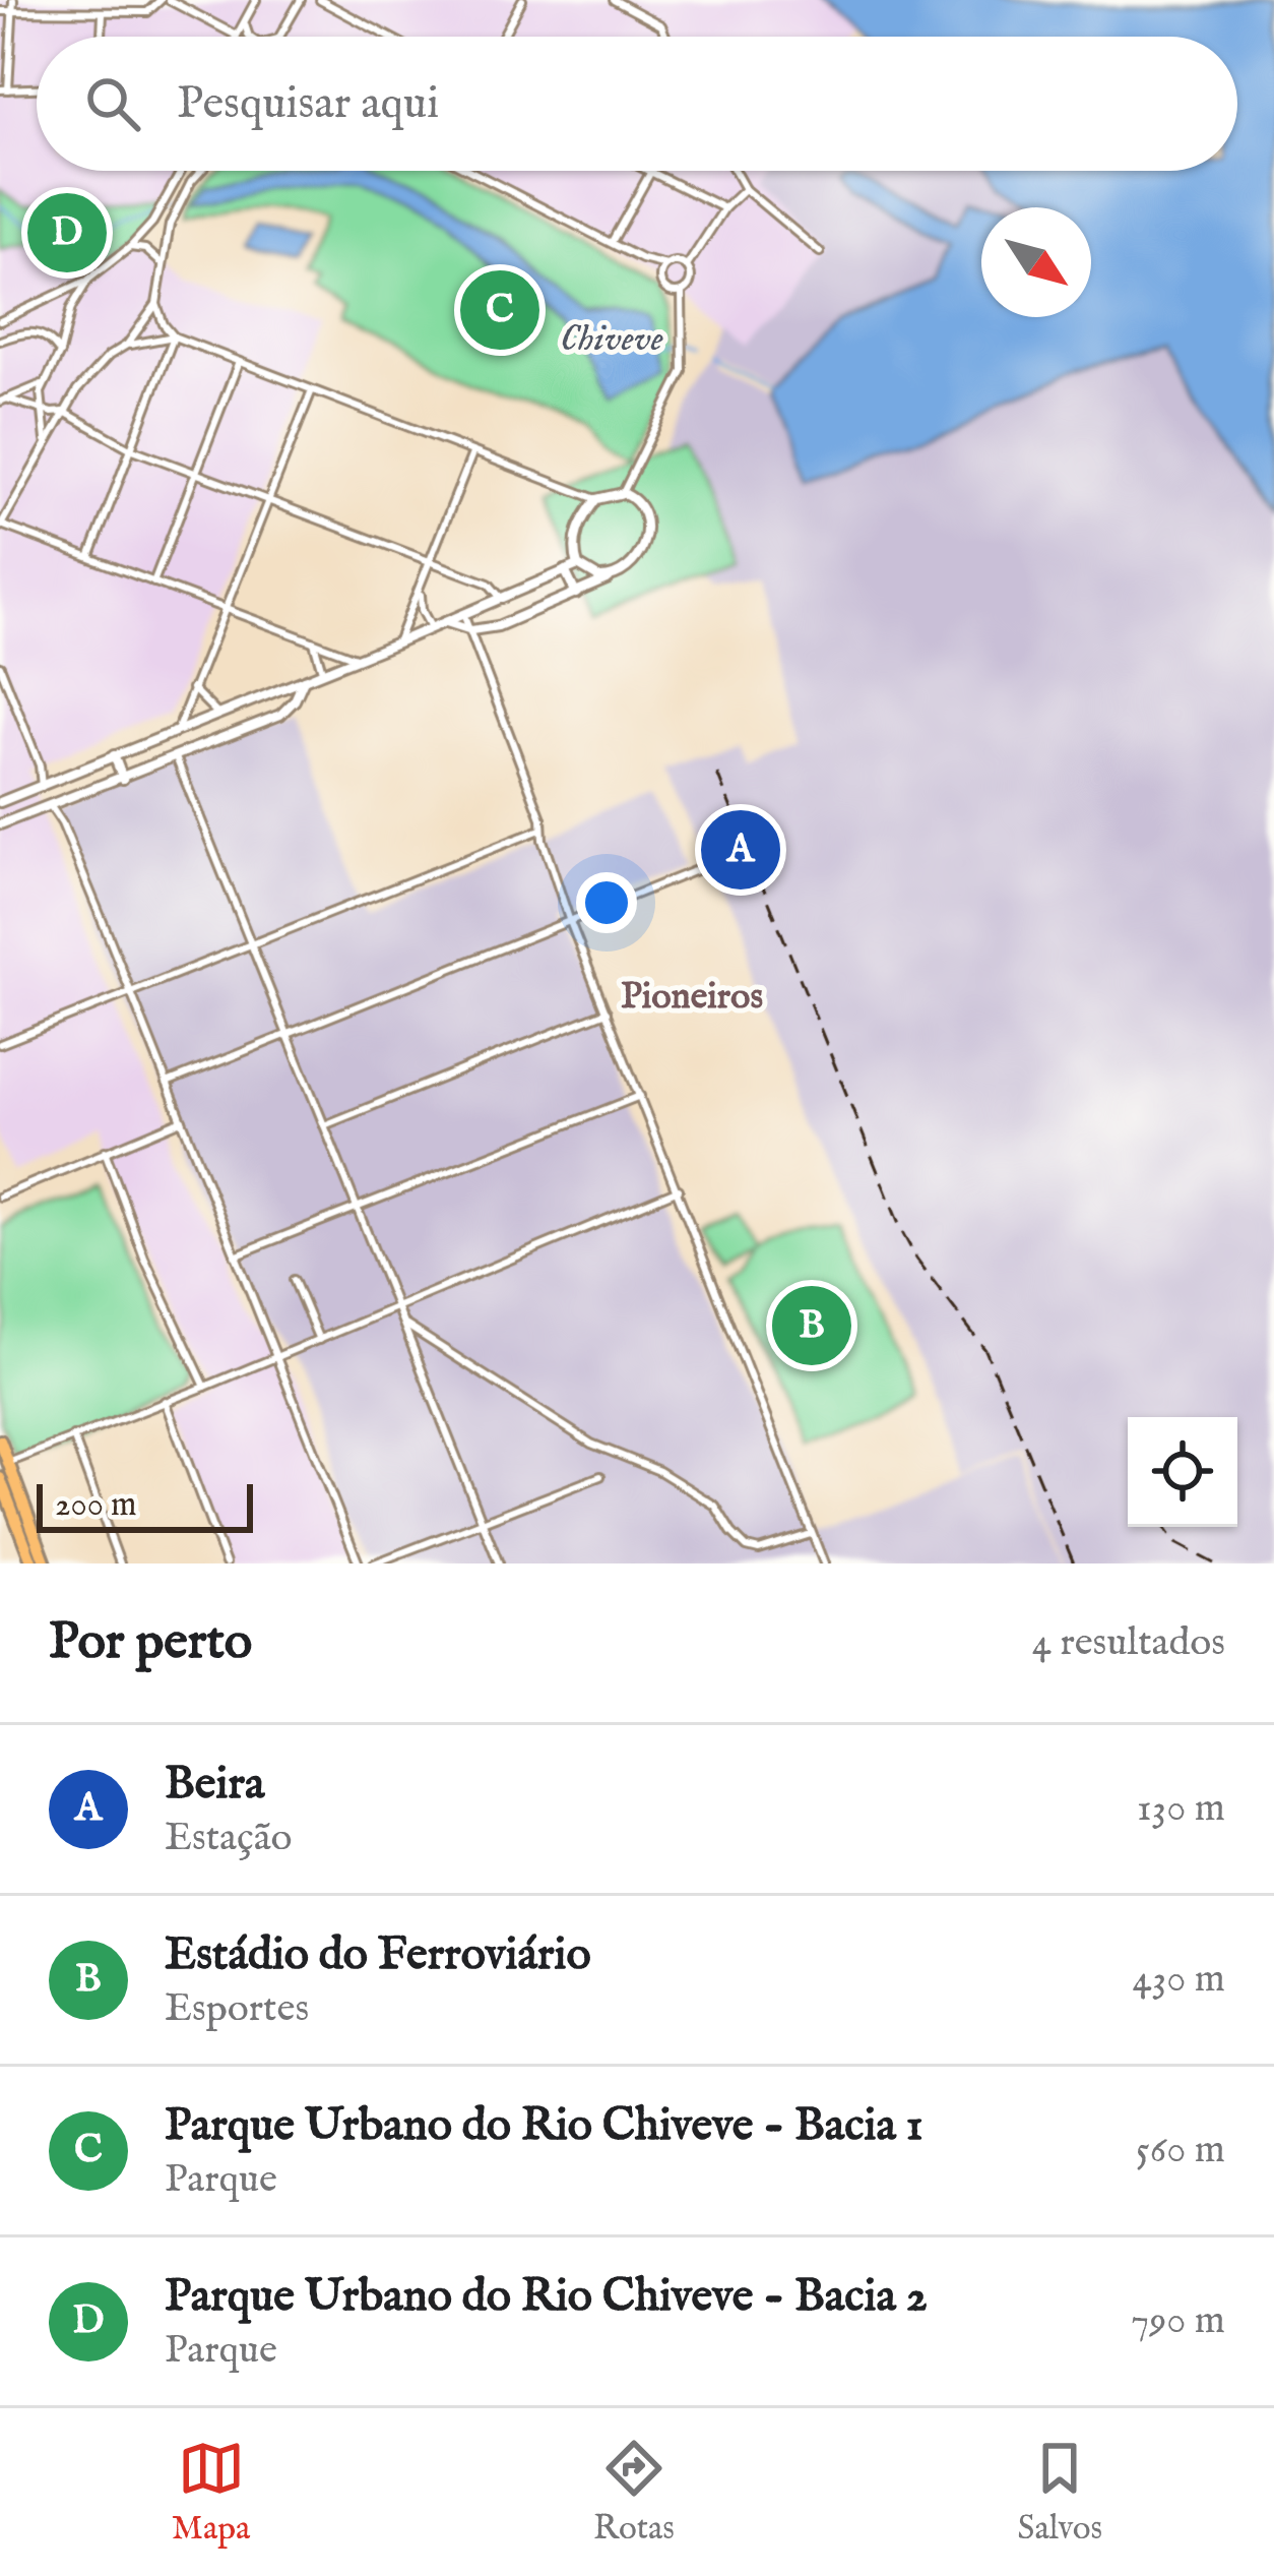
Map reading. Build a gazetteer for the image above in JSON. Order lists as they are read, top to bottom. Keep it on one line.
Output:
{"districts":["Pioneiros"],"water":["Chiveve"],"scale_bar":"200 m","north":"bottom right","page":{"search":"Pesquisar aqui","pins":["D","C","A","B"],"scale":"200 m","heading":["Por perto","4 resultados"],"list":[{"mark":"A","name":"Beira","note":"Estação","value":"130 m"},{"mark":"B","name":"Estádio do Ferroviário","note":"Esportes","value":"430 m"},{"mark":"C","name":"Parque Urbano do Rio Chiveve - Bacia 1","note":"Parque","value":"560 m"},{"mark":"D","name":"Parque Urbano do Rio Chiveve - Bacia 2","note":"Parque","value":"790 m"}],"nav":["Mapa","Rotas","Salvos"]}}
